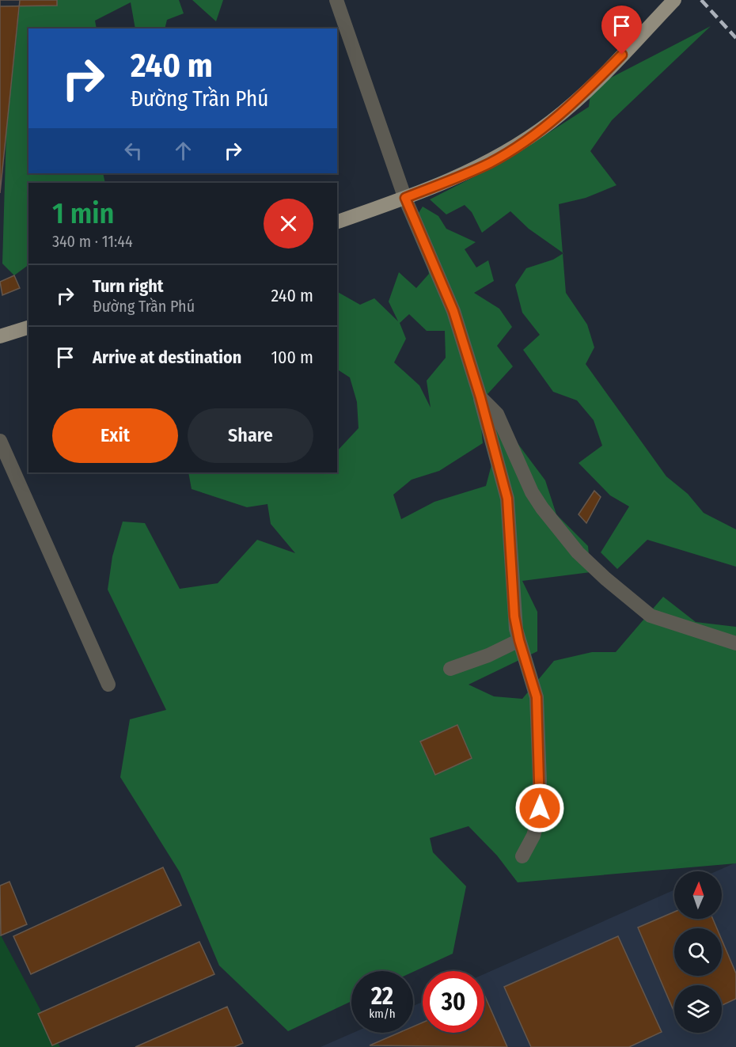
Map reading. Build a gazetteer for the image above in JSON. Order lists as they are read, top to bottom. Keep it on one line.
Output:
{"north":"top","page":{"turn":["240 m","Đường Trần Phú"],"heading":["1 min","340 m · 11:44"],"list":[{"name":"Turn right","note":"Đường Trần Phú","value":"240 m"},{"name":"Arrive at destination","value":"100 m"}],"buttons":["Exit","Share"],"speed":"22 km/h","limit":"30"}}
